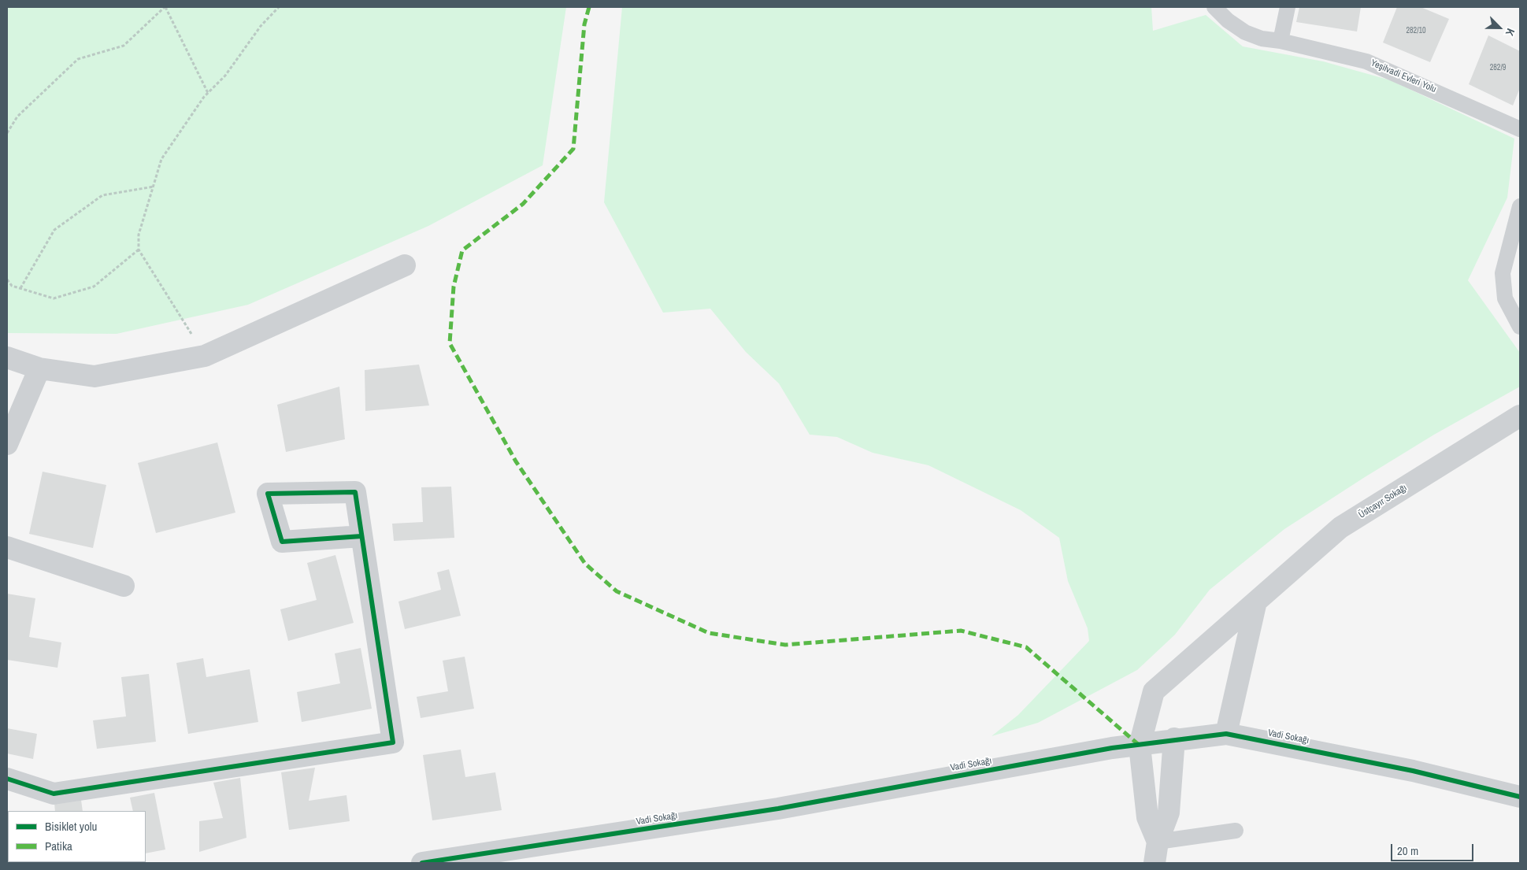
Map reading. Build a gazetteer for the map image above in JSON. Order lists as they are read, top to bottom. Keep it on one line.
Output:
{"streets":{"street":["Üstçayır Sokağı","Vadi Sokağı"],"lane":["Yeşilvadi Evleri Yolu"]},"crossings":[["Üstçayır Sokağı","Vadi Sokağı"]],"house_numbers":["282/10","282/9"],"legend":["Bisiklet yolu","Patika"],"scale_bar":"20 m","north":"bottom right"}
